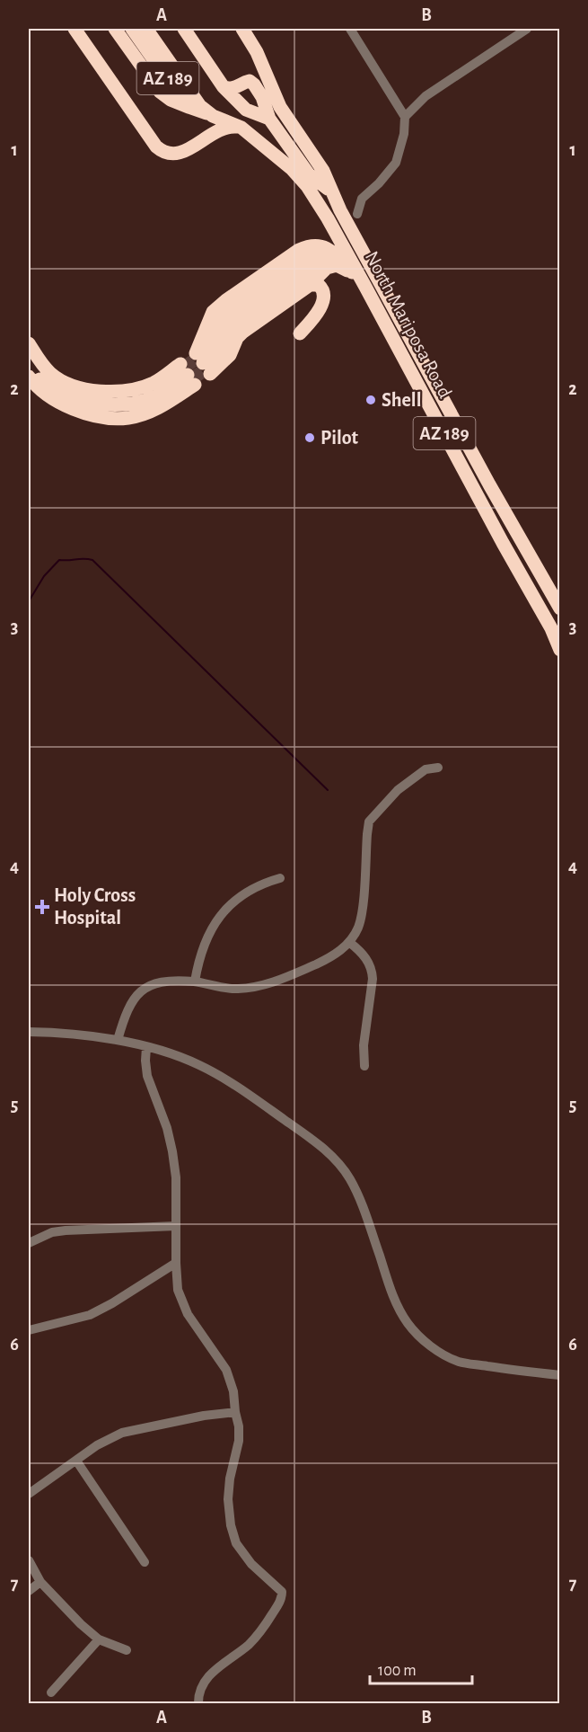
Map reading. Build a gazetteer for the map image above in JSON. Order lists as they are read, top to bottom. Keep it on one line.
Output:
{"streets":{"highway":["AZ 189","North Mariposa Road"]},"crossings":[["AZ 189","North Mariposa Road"]],"places":{"other":["Shell","Pilot"],"health":["Holy Cross Hospital"]},"scale_bar":"100 m","grid":{"columns":["A","B"],"rows":["1","2","3","4","5","6","7"]}}
